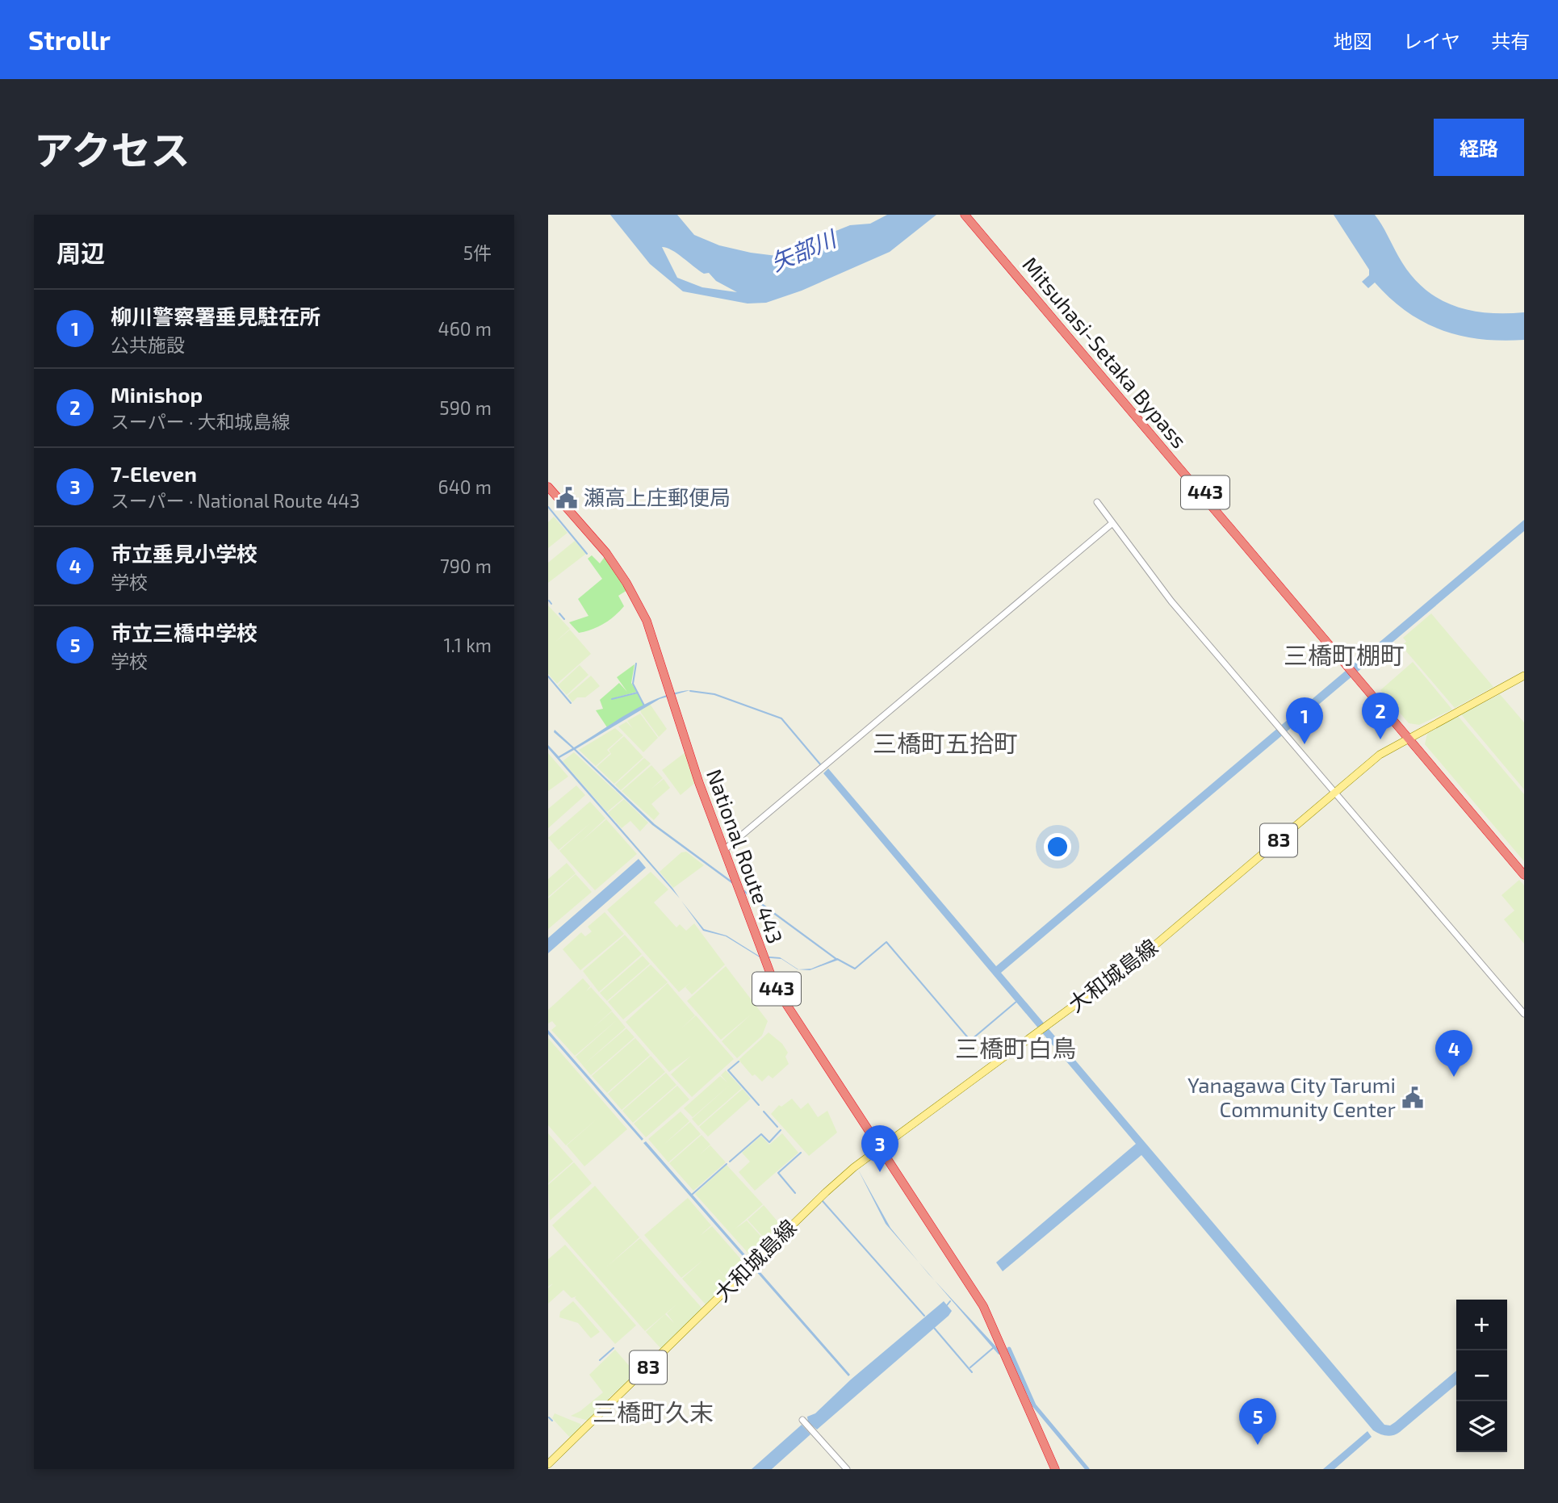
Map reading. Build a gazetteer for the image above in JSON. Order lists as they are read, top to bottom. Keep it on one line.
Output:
{"streets":{"highway":["Mitsuhasi-Setaka Bypass","443","National Route 443"],"main road":["83","大和城島線"]},"crossings":[["Mitsuhasi-Setaka Bypass","大和城島線"],["National Route 443","大和城島線"]],"districts":["三橋町棚町","三橋町五拾町","三橋町白鳥","三橋町久末"],"water":["矢部川"],"places":{"public building":["瀬高上庄郵便局","Yanagawa City Tarumi Community Center"]},"page":{"header":"Strollr","nav":["地図","レイヤ","共有"],"title":"アクセス","buttons":"経路","heading":["周辺","5件"],"list":[{"mark":"1","name":"柳川警察署垂見駐在所","note":"公共施設","value":"460 m"},{"mark":"2","name":"Minishop","note":"スーパー · 大和城島線","value":"590 m"},{"mark":"3","name":"7-Eleven","note":"スーパー · National Route 443","value":"640 m"},{"mark":"4","name":"市立垂見小学校","note":"学校","value":"790 m"},{"mark":"5","name":"市立三橋中学校","note":"学校","value":"1.1 km"}],"pins":["2","1","4","3","5"],"map_buttons":["+","−"]}}
